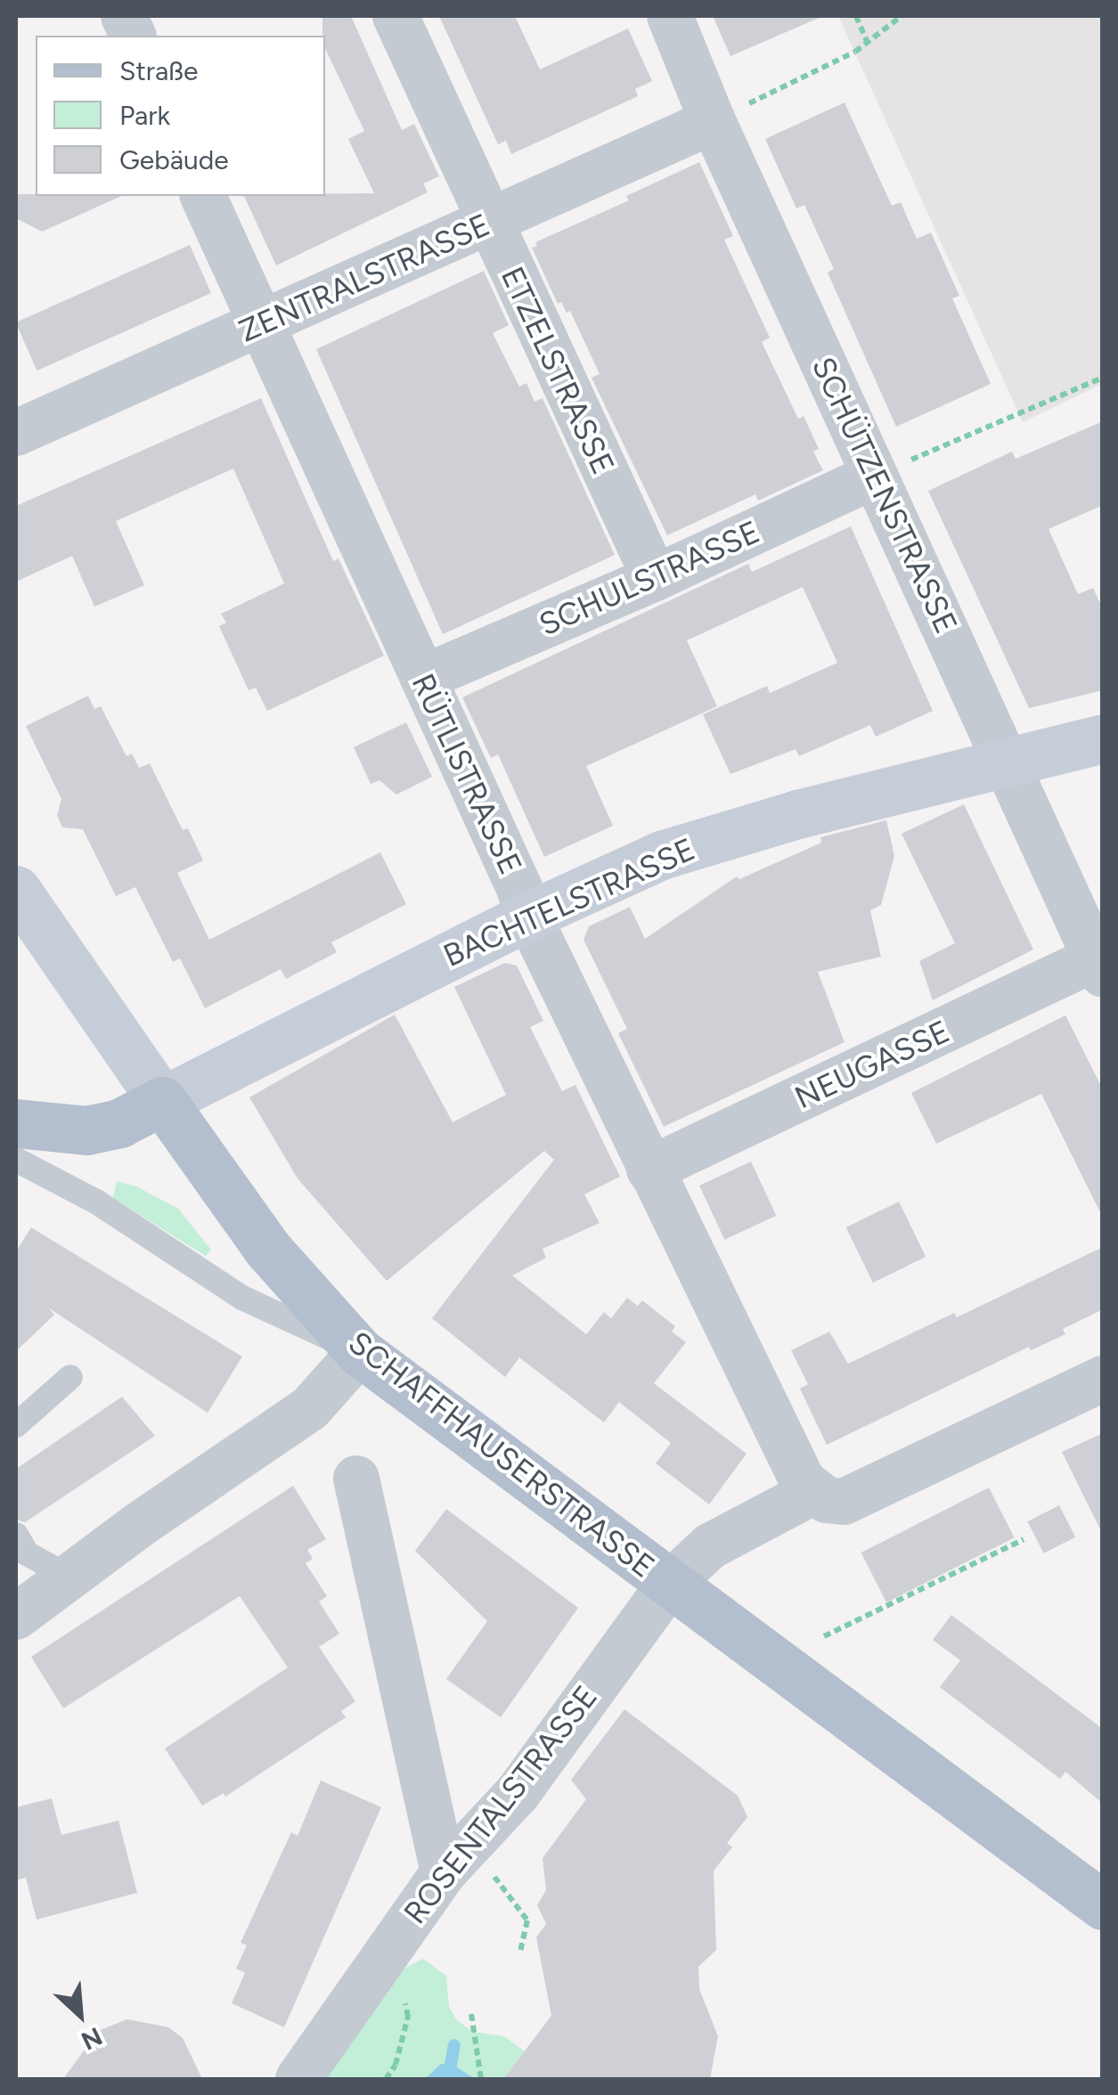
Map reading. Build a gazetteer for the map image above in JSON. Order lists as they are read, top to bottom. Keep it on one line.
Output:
{"streets":{"main road":["SCHAFFHAUSERSTRASSE"],"street":["ZENTRALSTRASSE","ETZELSTRASSE","SCHÜTZENSTRASSE","SCHULSTRASSE","RÜTLISTRASSE","BACHTELSTRASSE","NEUGASSE","ROSENTALSTRASSE"]},"crossings":[["ZENTRALSTRASSE","ETZELSTRASSE"],["ZENTRALSTRASSE","SCHÜTZENSTRASSE"],["ZENTRALSTRASSE","RÜTLISTRASSE"],["ETZELSTRASSE","SCHULSTRASSE"],["SCHÜTZENSTRASSE","SCHULSTRASSE"],["SCHÜTZENSTRASSE","BACHTELSTRASSE"],["SCHÜTZENSTRASSE","NEUGASSE"],["SCHULSTRASSE","RÜTLISTRASSE"],["RÜTLISTRASSE","BACHTELSTRASSE"],["RÜTLISTRASSE","NEUGASSE"],["RÜTLISTRASSE","ROSENTALSTRASSE"],["BACHTELSTRASSE","SCHAFFHAUSERSTRASSE"],["SCHAFFHAUSERSTRASSE","ROSENTALSTRASSE"]],"legend":["Straße","Park","Gebäude"],"north":"bottom right"}
